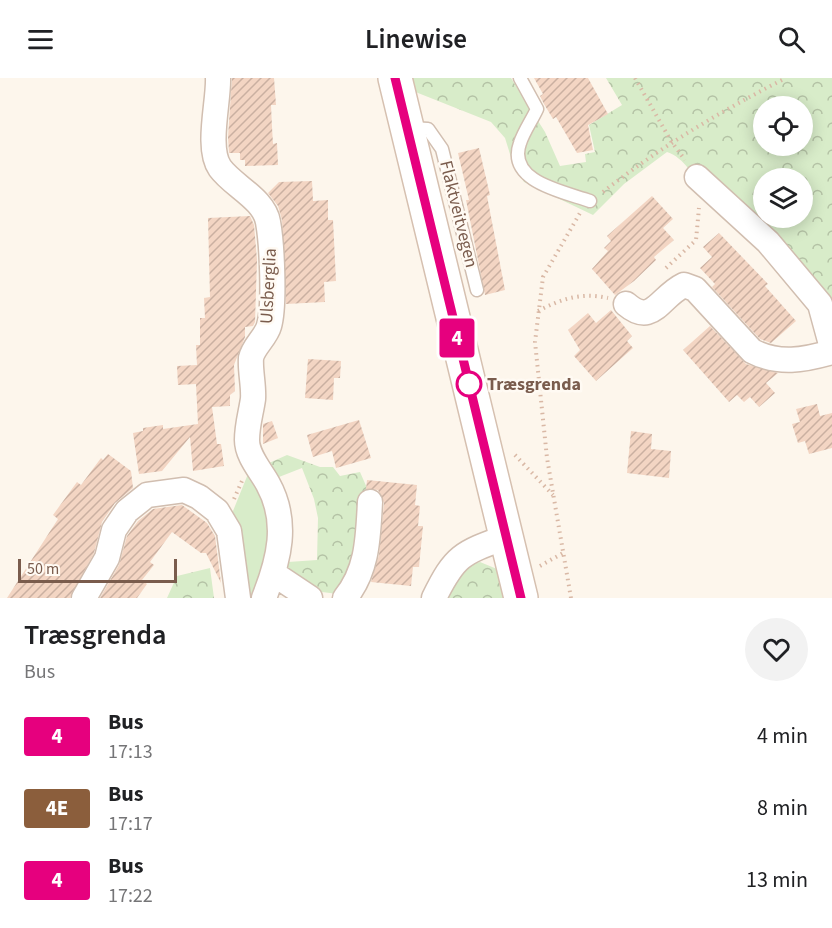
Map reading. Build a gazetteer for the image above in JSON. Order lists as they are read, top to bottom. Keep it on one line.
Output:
{"streets":{"main road":["Flaktveitvegen"],"street":["Ulsberglia"]},"places":["Træsgrenda"],"lines":["bus line 4"],"scale_bar":"50 m","page":{"header":"Linewise","on_map":"4","scale":"50 m","heading":["Træsgrenda","Bus"],"list":[{"mark":"4","name":"Bus","note":"17:13","value":"4 min"},{"mark":"4E","name":"Bus","note":"17:17","value":"8 min"},{"mark":"4","name":"Bus","note":"17:22","value":"13 min"}]}}
